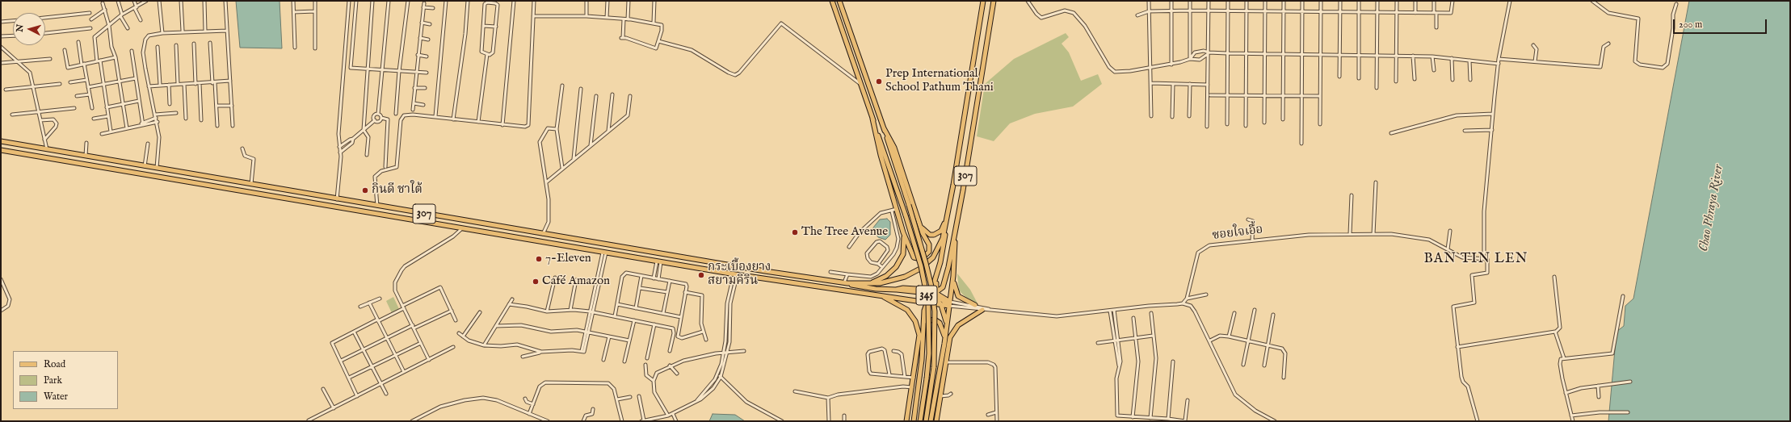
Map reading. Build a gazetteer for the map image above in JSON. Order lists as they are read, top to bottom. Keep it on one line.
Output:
{"streets":{"main road":["307","345"],"street":["ซอยใจเอื้อ"]},"crossings":[["307","345"]],"districts":["BAN TIN LEN"],"water":["Chao Phraya River"],"places":["Prep International School Pathum Thani","กินดี ชาใต้","The Tree Avenue","7-Eleven","กระเบื้องยาง สยามคิริน","Café Amazon"],"legend":["Road","Park","Water"],"scale_bar":"200 m","north":"left"}
